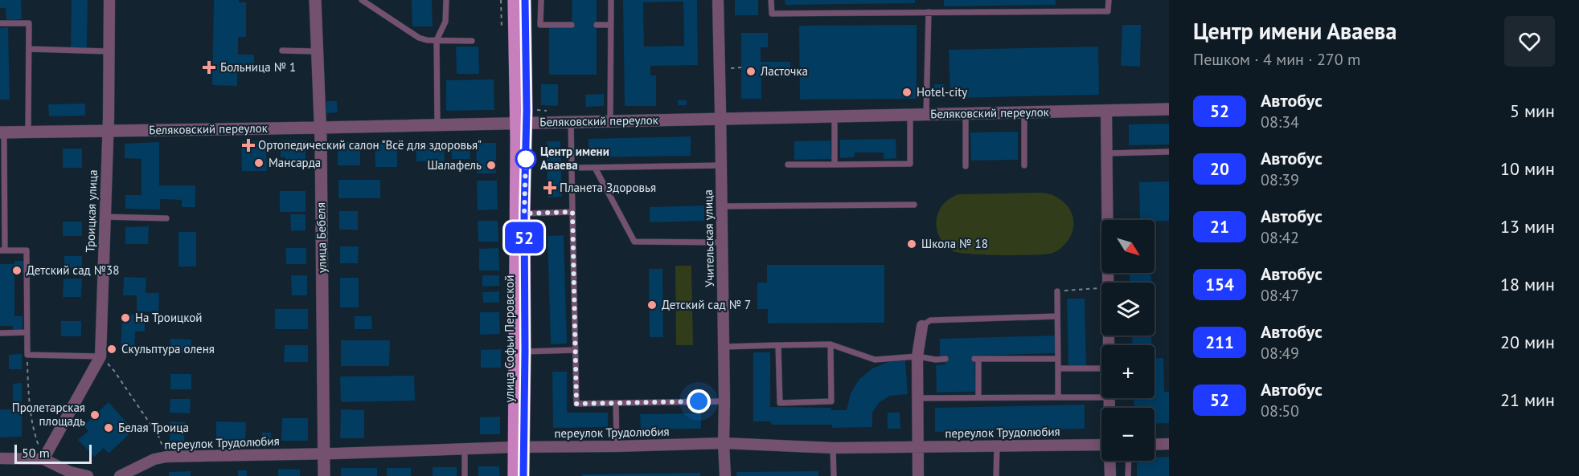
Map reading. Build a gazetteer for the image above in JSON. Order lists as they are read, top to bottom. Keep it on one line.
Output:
{"streets":{"main road":["улица Софьи Перовской"],"street":["Беляковский переулок","Троицкая улица","улица Бебеля","Учительская улица","переулок Трудолюбия"]},"crossings":[["Беляковский переулок","Троицкая улица"],["Беляковский переулок","улица Бебеля"],["Беляковский переулок","Учительская улица"],["Беляковский переулок","улица Софьи Перовской"],["улица Бебеля","переулок Трудолюбия"],["Учительская улица","переулок Трудолюбия"],["улица Софьи Перовской","переулок Трудолюбия"]],"places":{"health":["Больница № 1","Ортопедический салон \"Всё для здоровья\"","Планета Здоровья"],"other":["Ласточка","Hotel-city","Центр имени Аваева","Мансарда","Шалафель","Школа № 18","Детский сад №38","Детский сад № 7","На Троицкой","Скульптура оленя","Пролетарская площадь","Белая Троица"]},"lines":["bus line 52"],"scale_bar":"50 m","north":"bottom right","page":{"on_map":"52","heading":["Центр имени Аваева","Пешком · 4 мин · 270 m"],"list":[{"mark":"52","name":"Автобус","note":"08:34","value":"5 мин"},{"mark":"20","name":"Автобус","note":"08:39","value":"10 мин"},{"mark":"21","name":"Автобус","note":"08:42","value":"13 мин"},{"mark":"154","name":"Автобус","note":"08:47","value":"18 мин"},{"mark":"211","name":"Автобус","note":"08:49","value":"20 мин"},{"mark":"52","name":"Автобус","note":"08:50","value":"21 мин"}],"map_buttons":["+","−"],"scale":"50 m"}}
